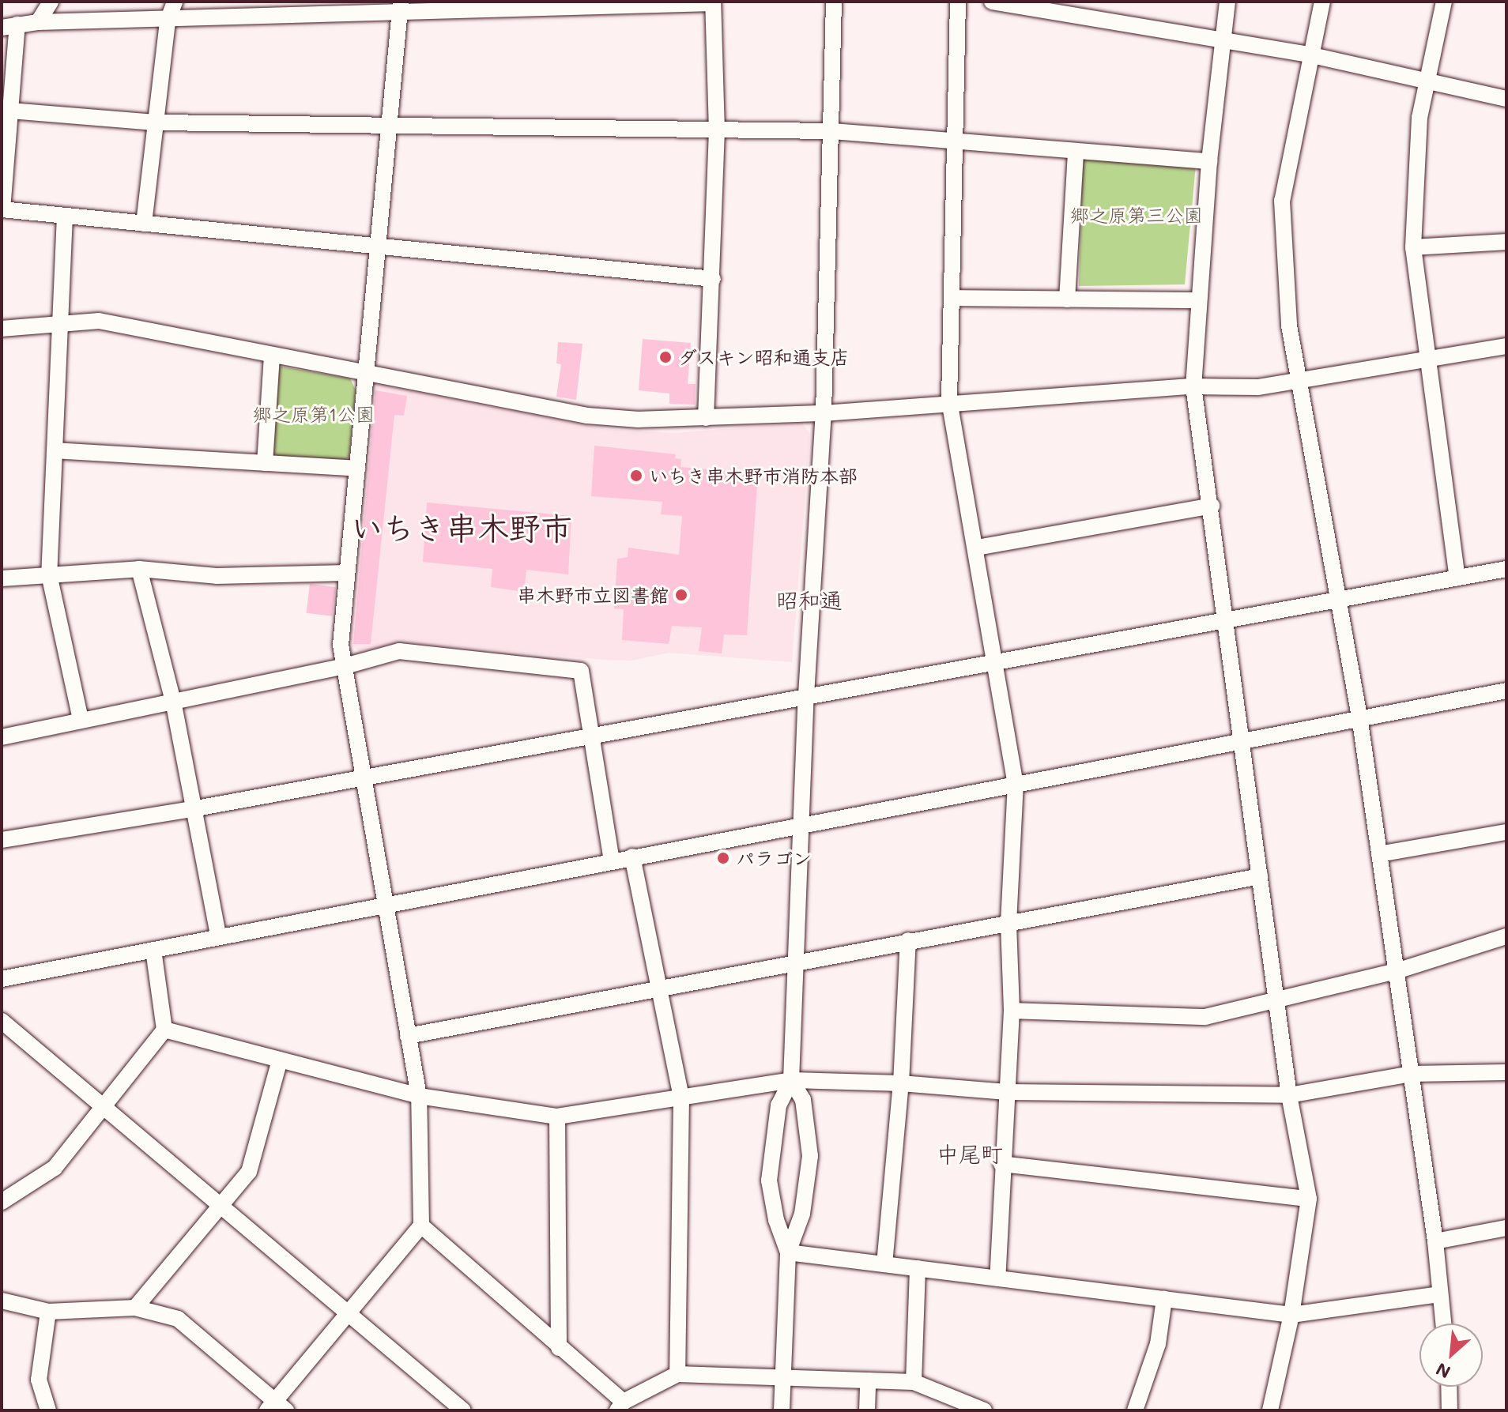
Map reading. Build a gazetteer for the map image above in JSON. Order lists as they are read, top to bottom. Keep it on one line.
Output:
{"districts":["いちき串木野市","昭和通","中尾町"],"parks":["郷之原第三公園","郷之原第1公園"],"places":["ダスキン昭和通支店","いちき串木野市消防本部","串木野市立図書館","パラゴン"],"north":"bottom left"}
